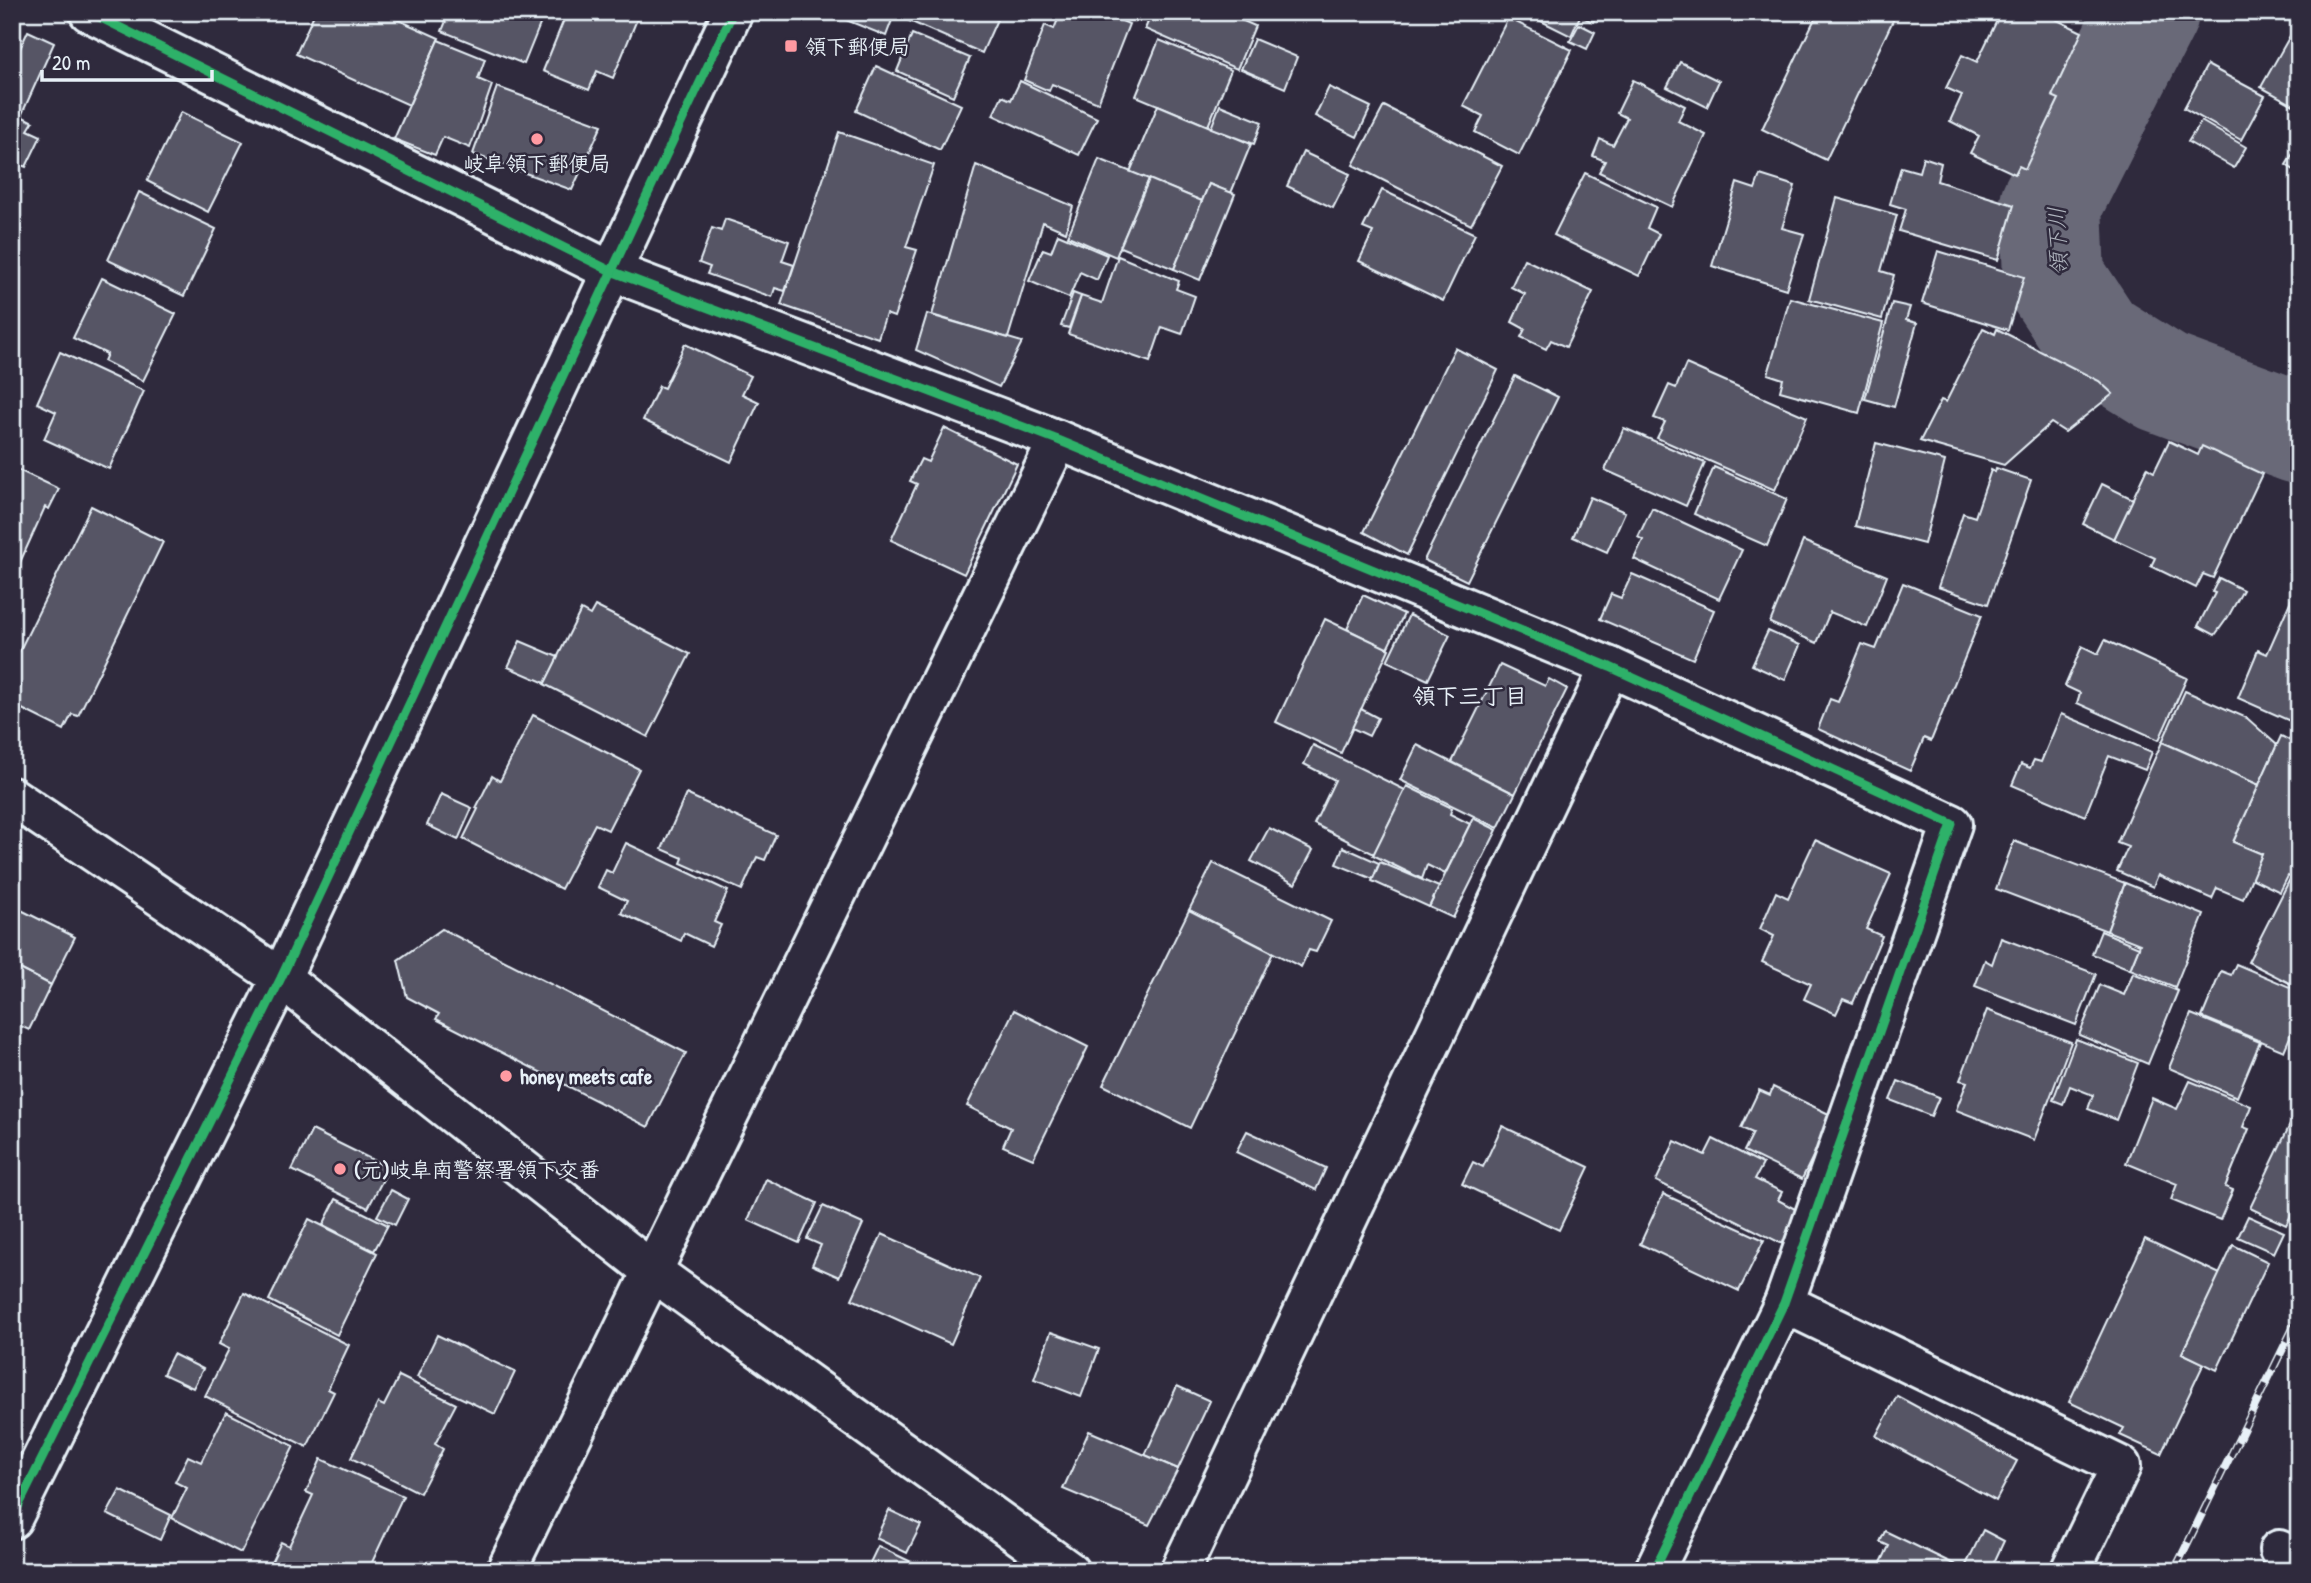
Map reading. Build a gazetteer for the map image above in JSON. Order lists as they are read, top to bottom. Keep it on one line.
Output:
{"districts":["領下三丁目"],"water":["領下川"],"places":{"transit":["領下郵便局"],"other":["岐阜領下郵便局","honey meets cafe","(元)岐阜南警察署領下交番"]},"scale_bar":"20 m"}
